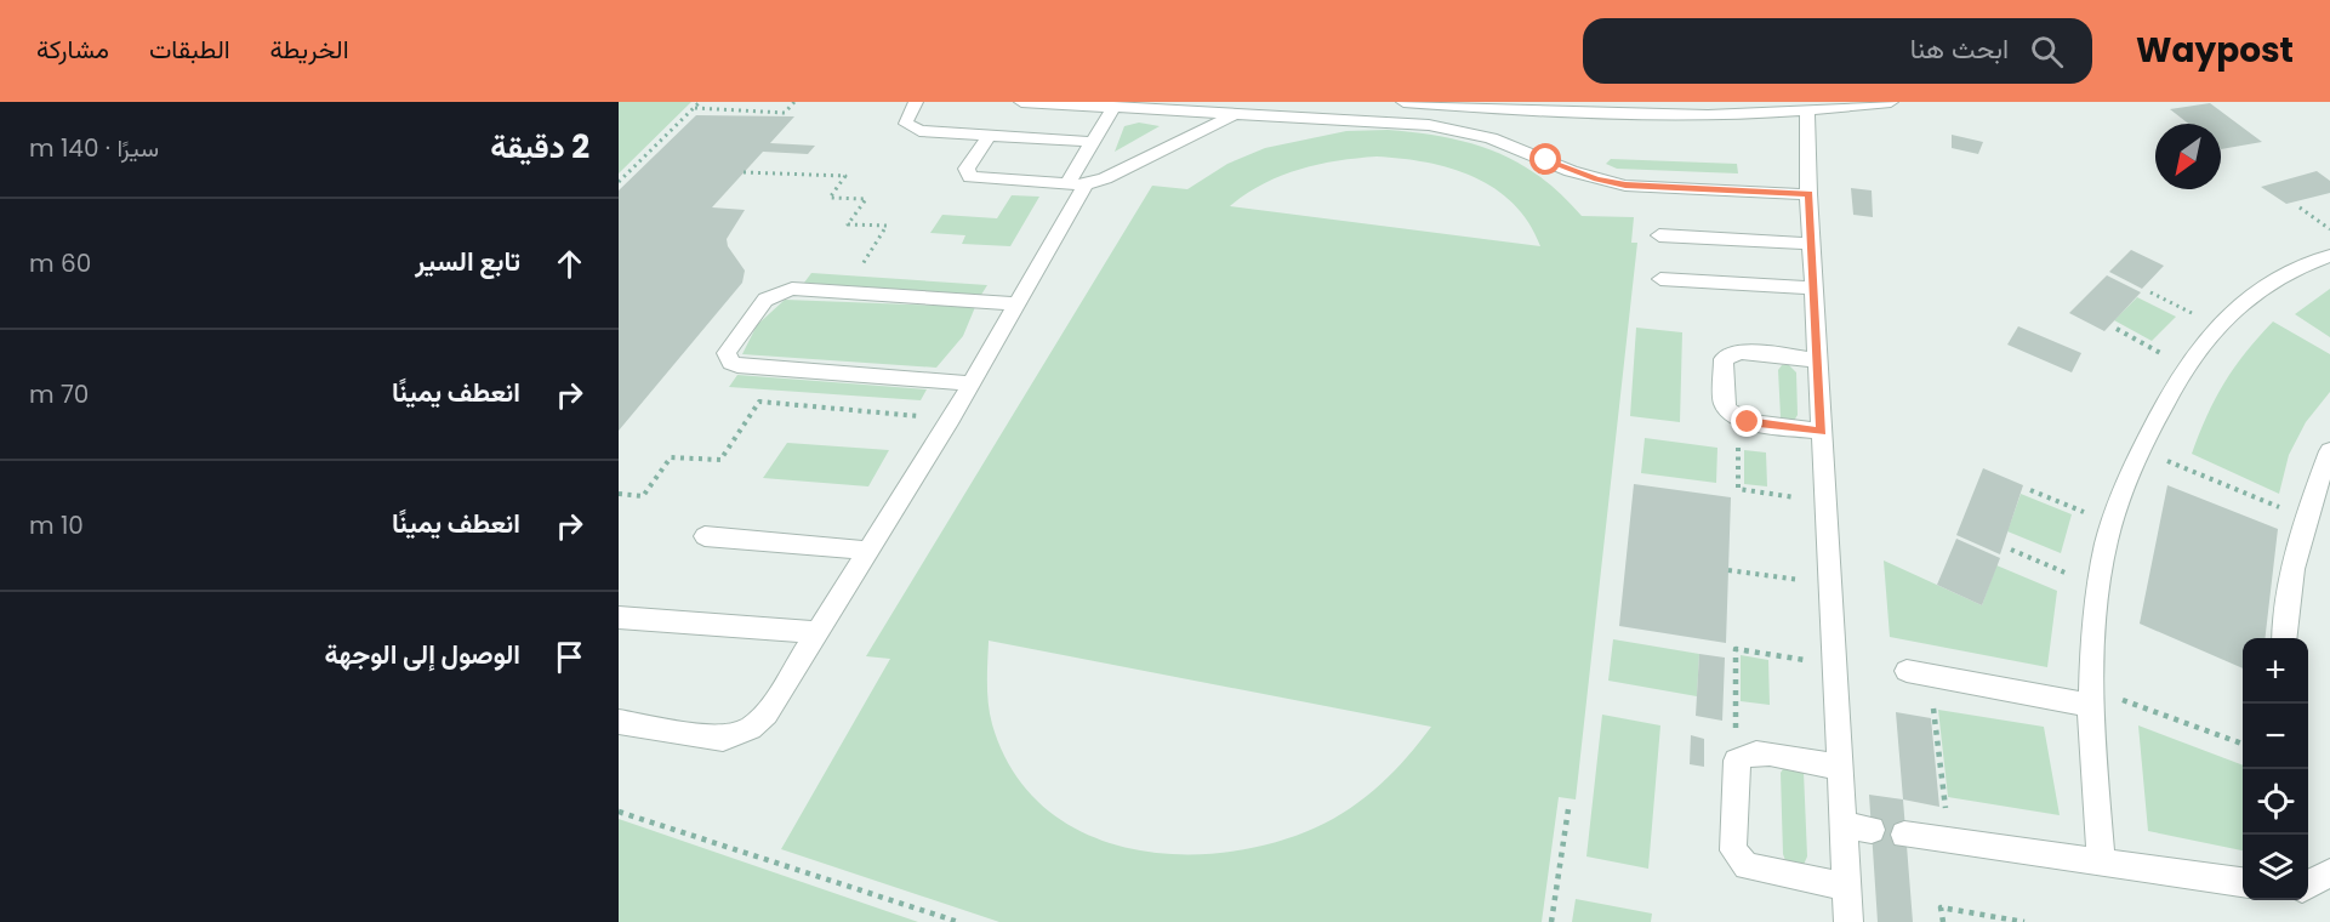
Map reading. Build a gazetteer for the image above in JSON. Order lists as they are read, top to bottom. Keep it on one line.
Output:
{"north":"bottom left","page":{"header":"Waypost","search":"ابحث هنا","nav":["الخريطة","الطبقات","مشاركة"],"heading":["2 دقيقة","سيرًا · 140 m"],"list":[["تابع السير","60 m"],["انعطف يمينًا","70 m"],["انعطف يمينًا","10 m"],"الوصول إلى الوجهة"],"map_buttons":["+","−"]}}
